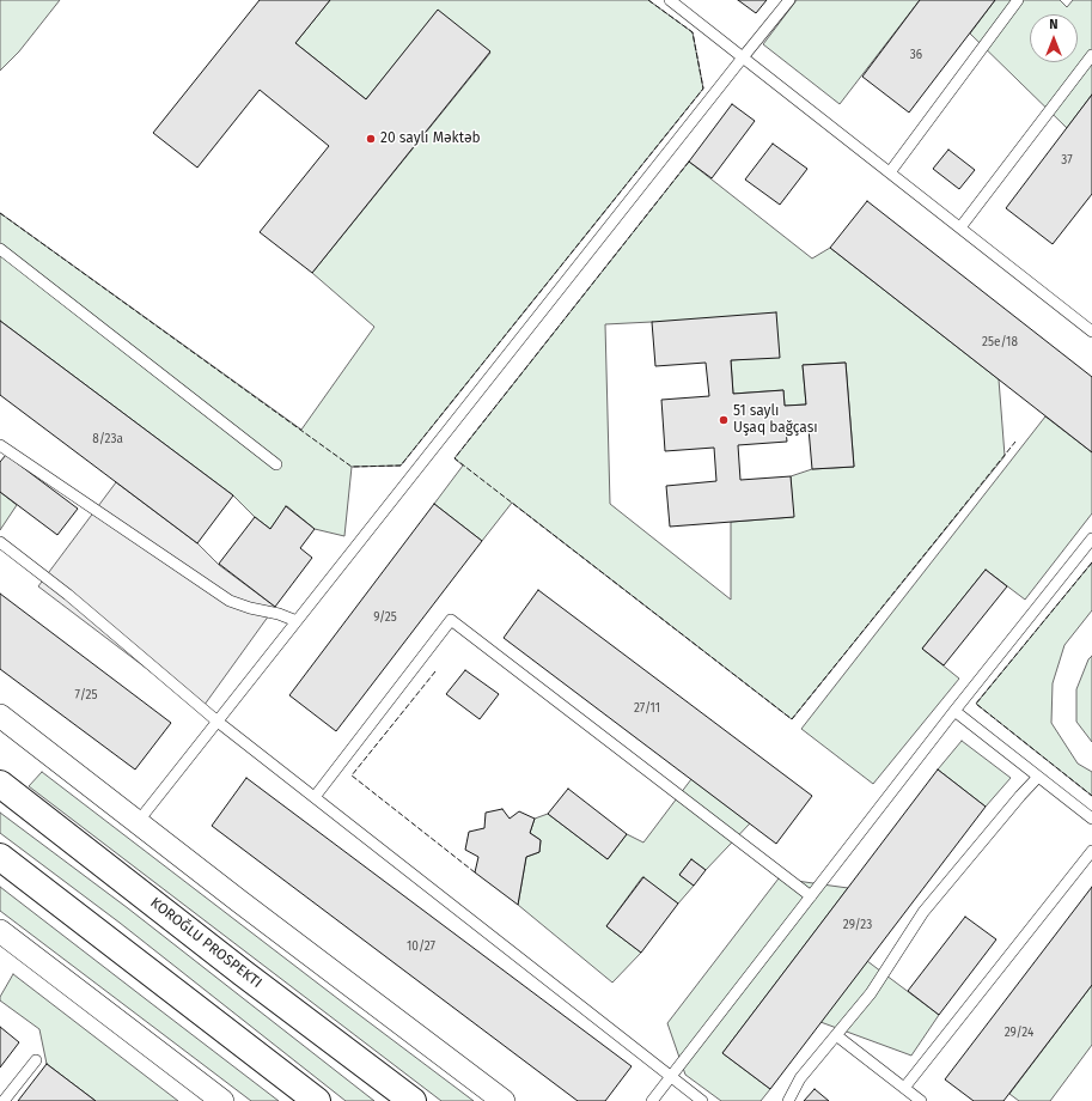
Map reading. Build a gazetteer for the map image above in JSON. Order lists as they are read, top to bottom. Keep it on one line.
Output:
{"streets":{"main road":["KOROĞLU PROSPEKTI"]},"places":["20 saylı Məktəb","51 saylı Uşaq bağçası"],"house_numbers":["36","37","25e/18","8/23a","9/25","7/25","27/11","29/23","10/27","29/24"],"north":"top"}
